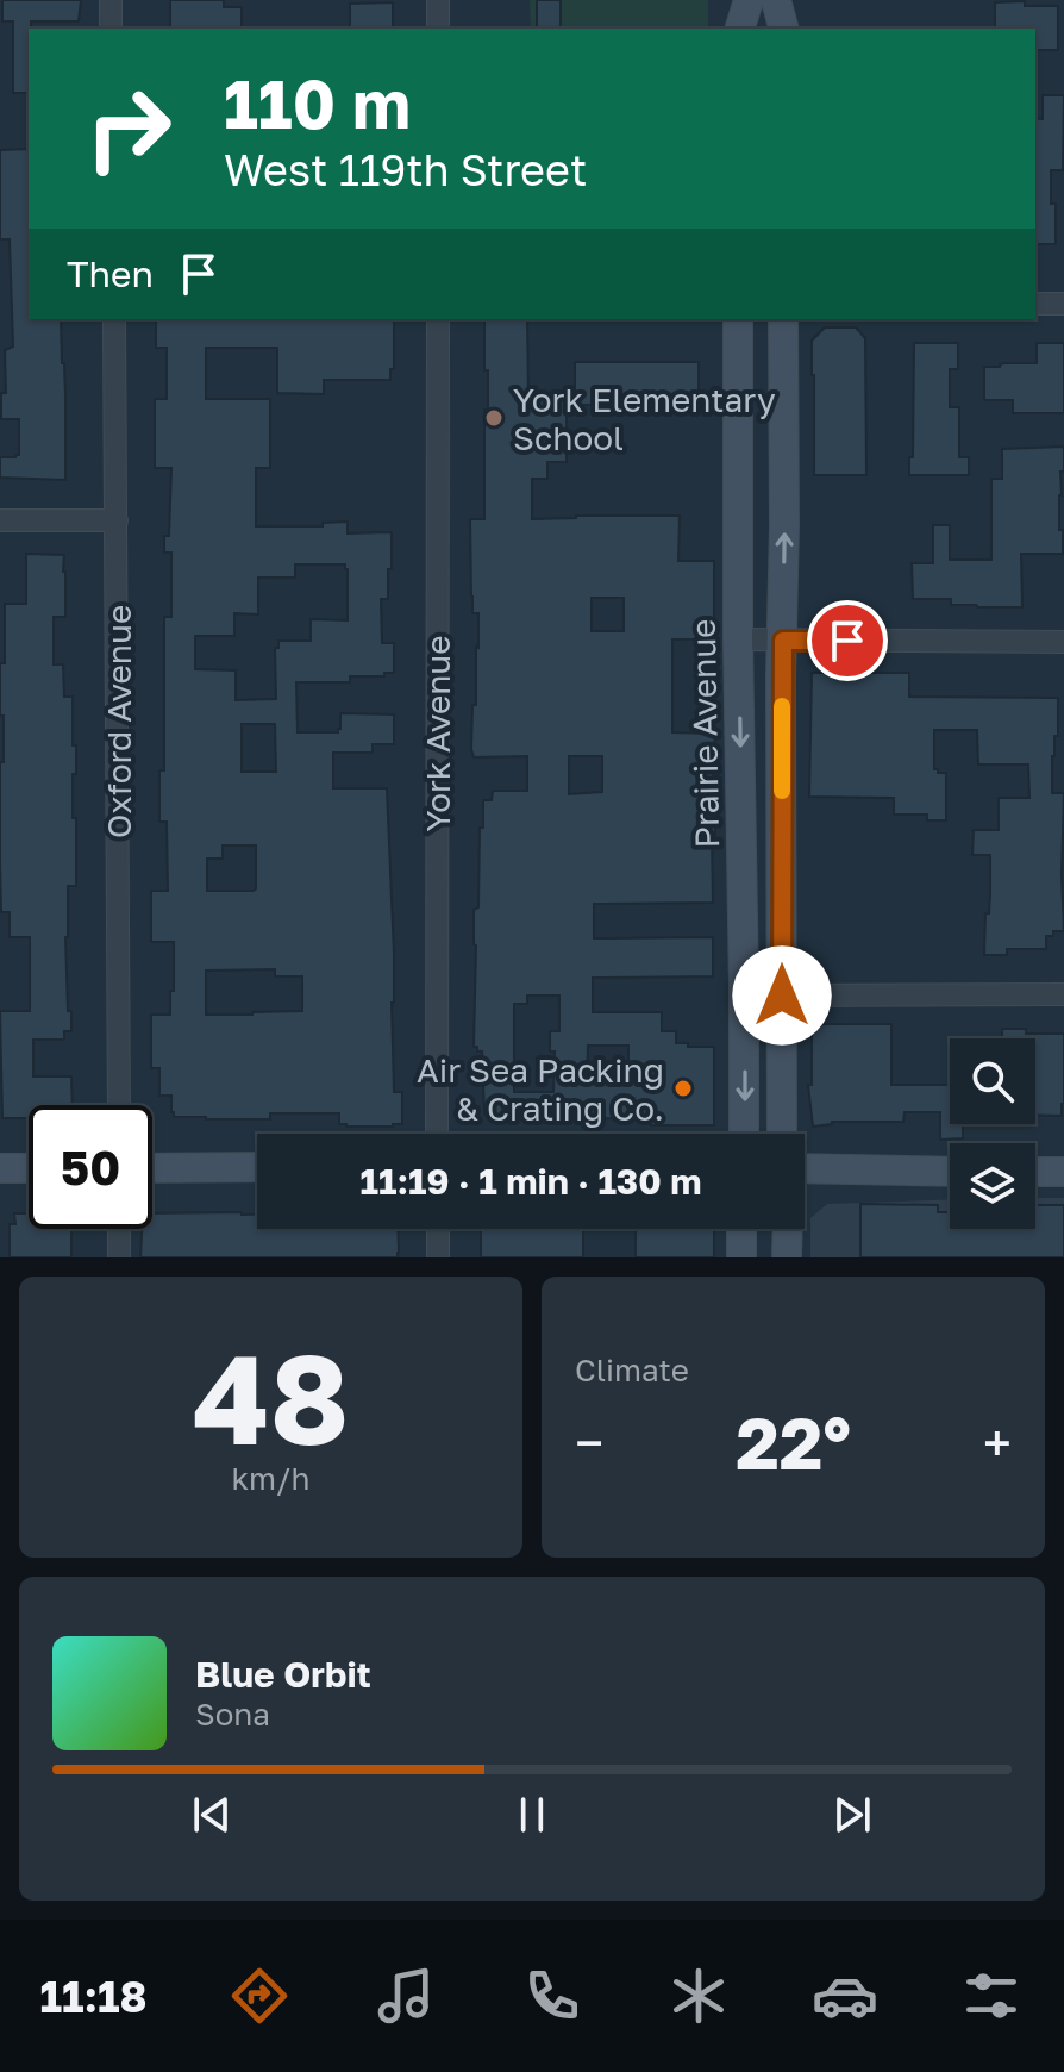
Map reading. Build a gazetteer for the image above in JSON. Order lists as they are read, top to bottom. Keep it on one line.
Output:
{"streets":{"main road":["Prairie Avenue"],"street":["Oxford Avenue","York Avenue"]},"places":["York Elementary School","Air Sea Packing & Crating Co."],"page":{"turn":["110 m","West 119th Street"],"then":"Then","limit":"50","trip":"11:19 · 1 min · 130 m","tile":[["48","km/h"],"Climate"],"heat":["−","22°","+"],"song":["Blue Orbit","Sona"],"tabs":"11:18"}}
